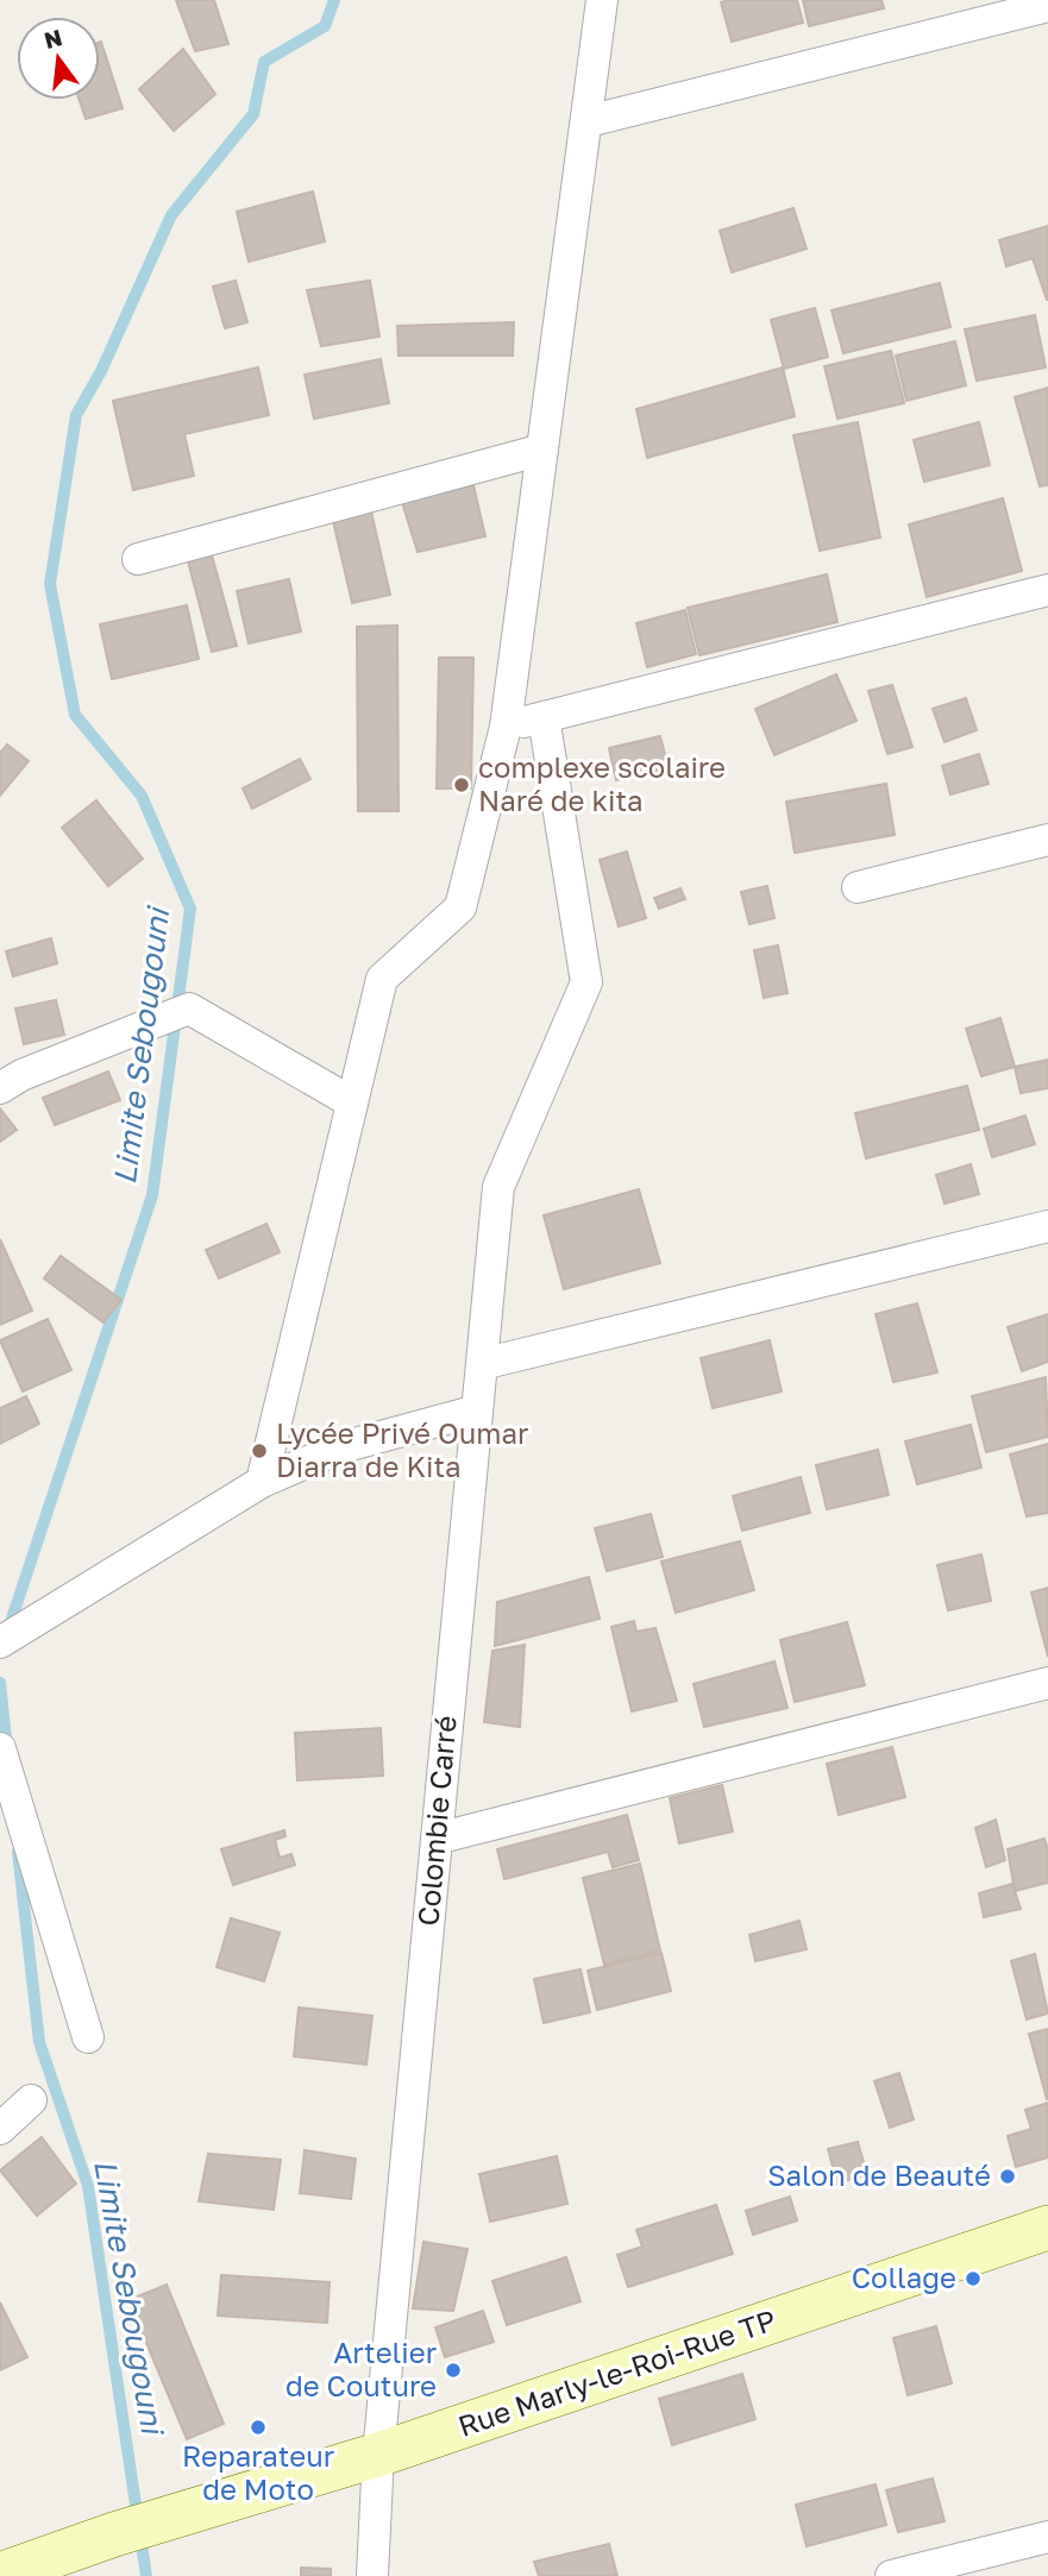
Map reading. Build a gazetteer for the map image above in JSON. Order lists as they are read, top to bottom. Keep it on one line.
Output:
{"streets":{"street":["Colombie Carré","Rue Marly-le-Roi-Rue TP"]},"crossings":[["Colombie Carré","Rue Marly-le-Roi-Rue TP"]],"water":["Limite Sebougouni"],"places":["complexe scolaire Naré de kita","Lycée Privé Oumar Diarra de Kita","Salon de Beauté","Collage","Artelier de Couture","Reparateur de Moto"],"north":"top"}
